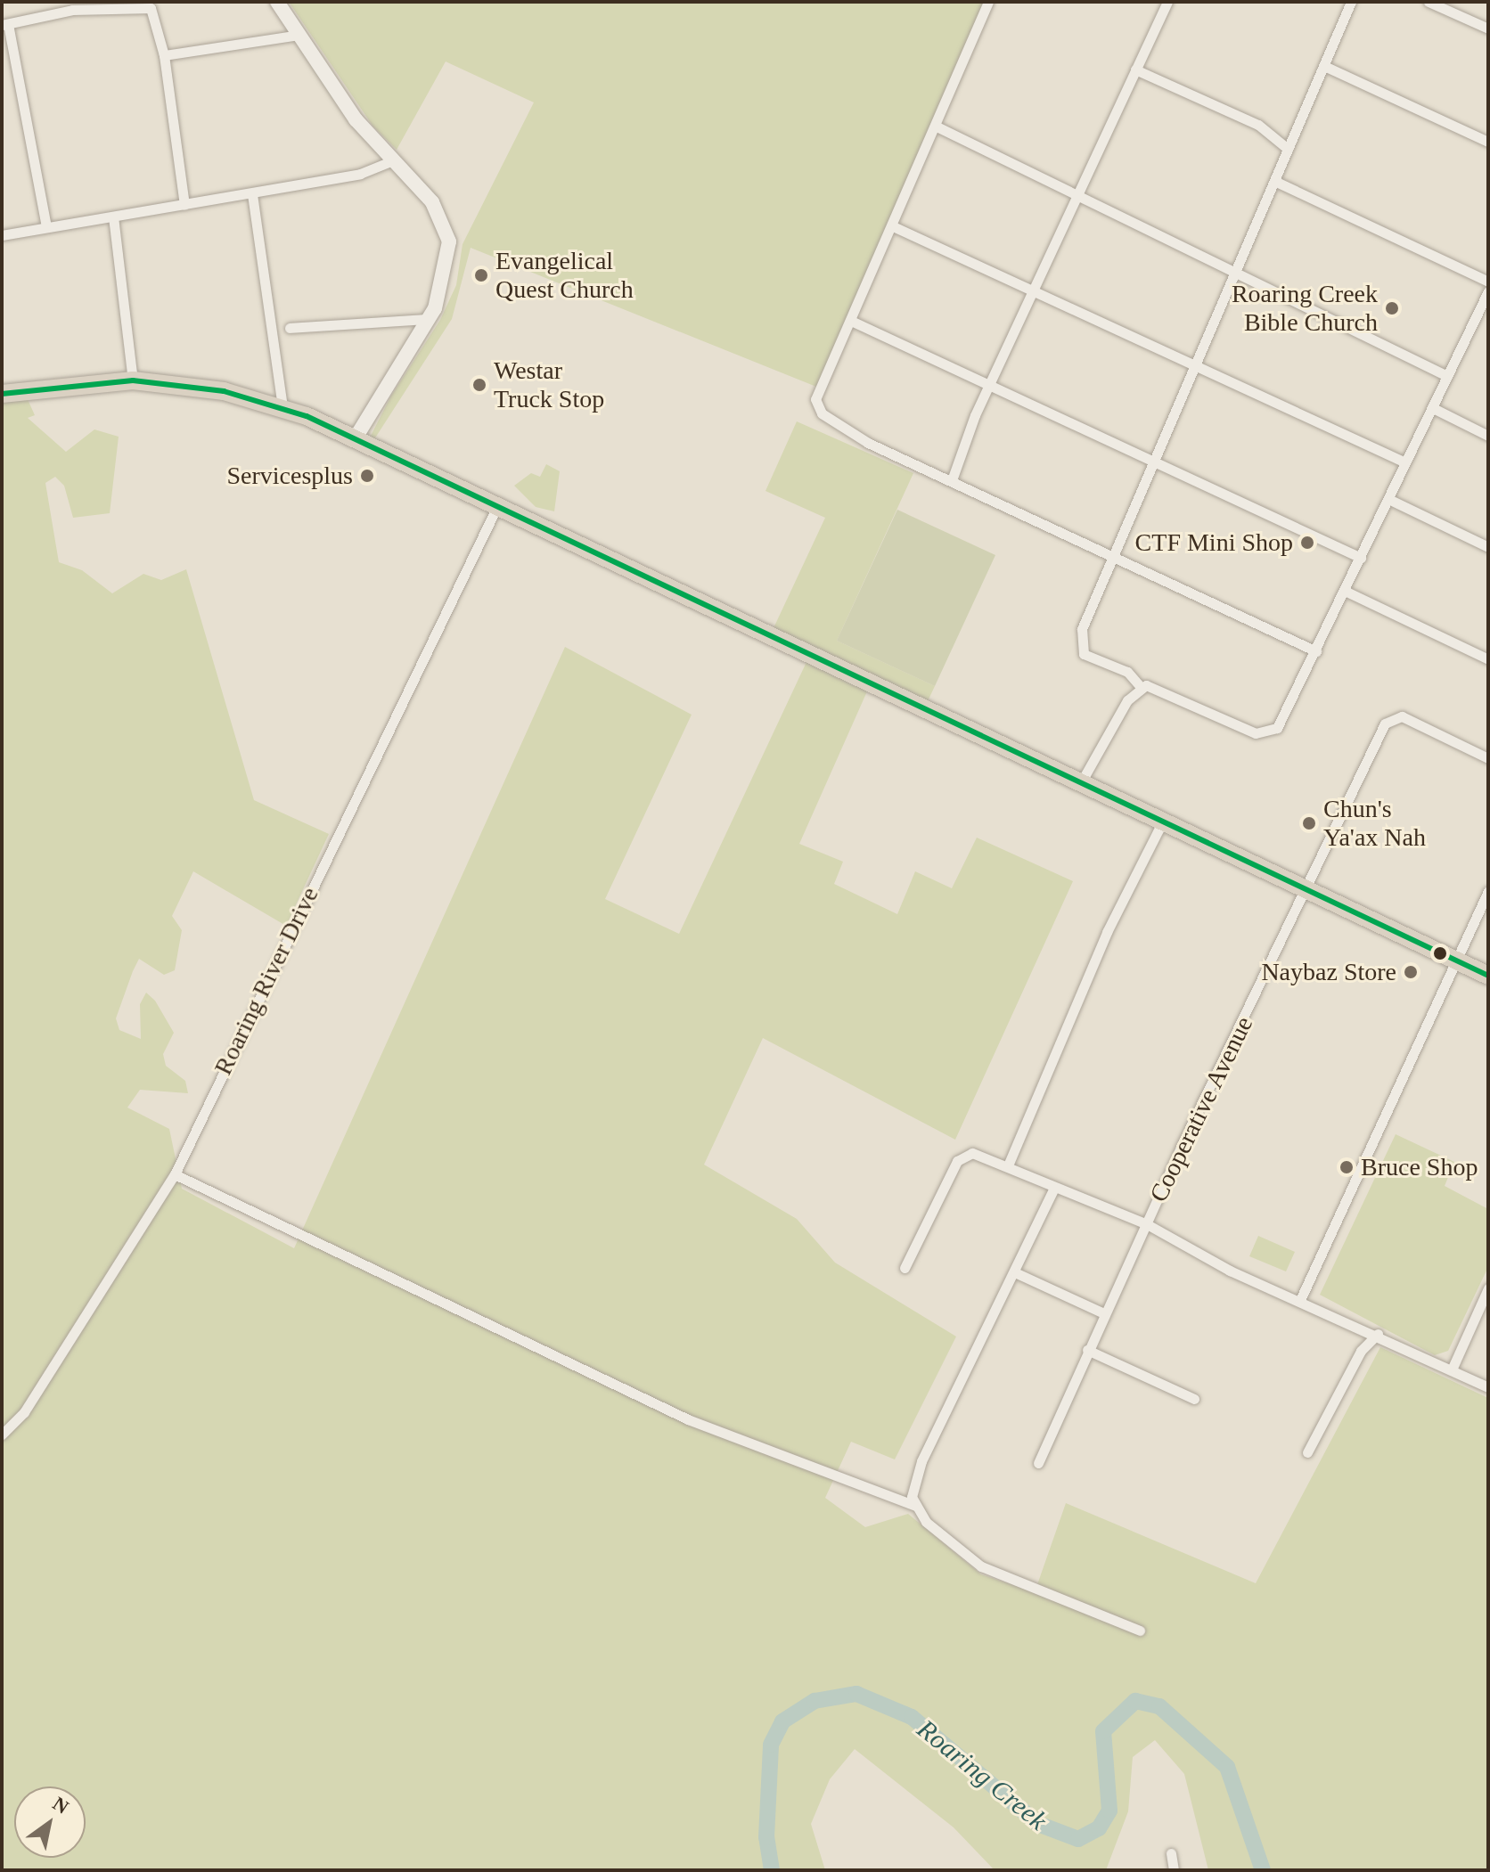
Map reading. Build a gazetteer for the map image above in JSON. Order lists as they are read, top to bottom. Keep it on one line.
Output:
{"streets":{"street":["Roaring River Drive","Cooperative Avenue"]},"water":["Roaring Creek"],"places":["Evangelical Quest Church","Roaring Creek Bible Church","Westar Truck Stop","Servicesplus","CTF Mini Shop","Chun's Ya'ax Nah","Naybaz Store","Bruce Shop"],"north":"top right"}
